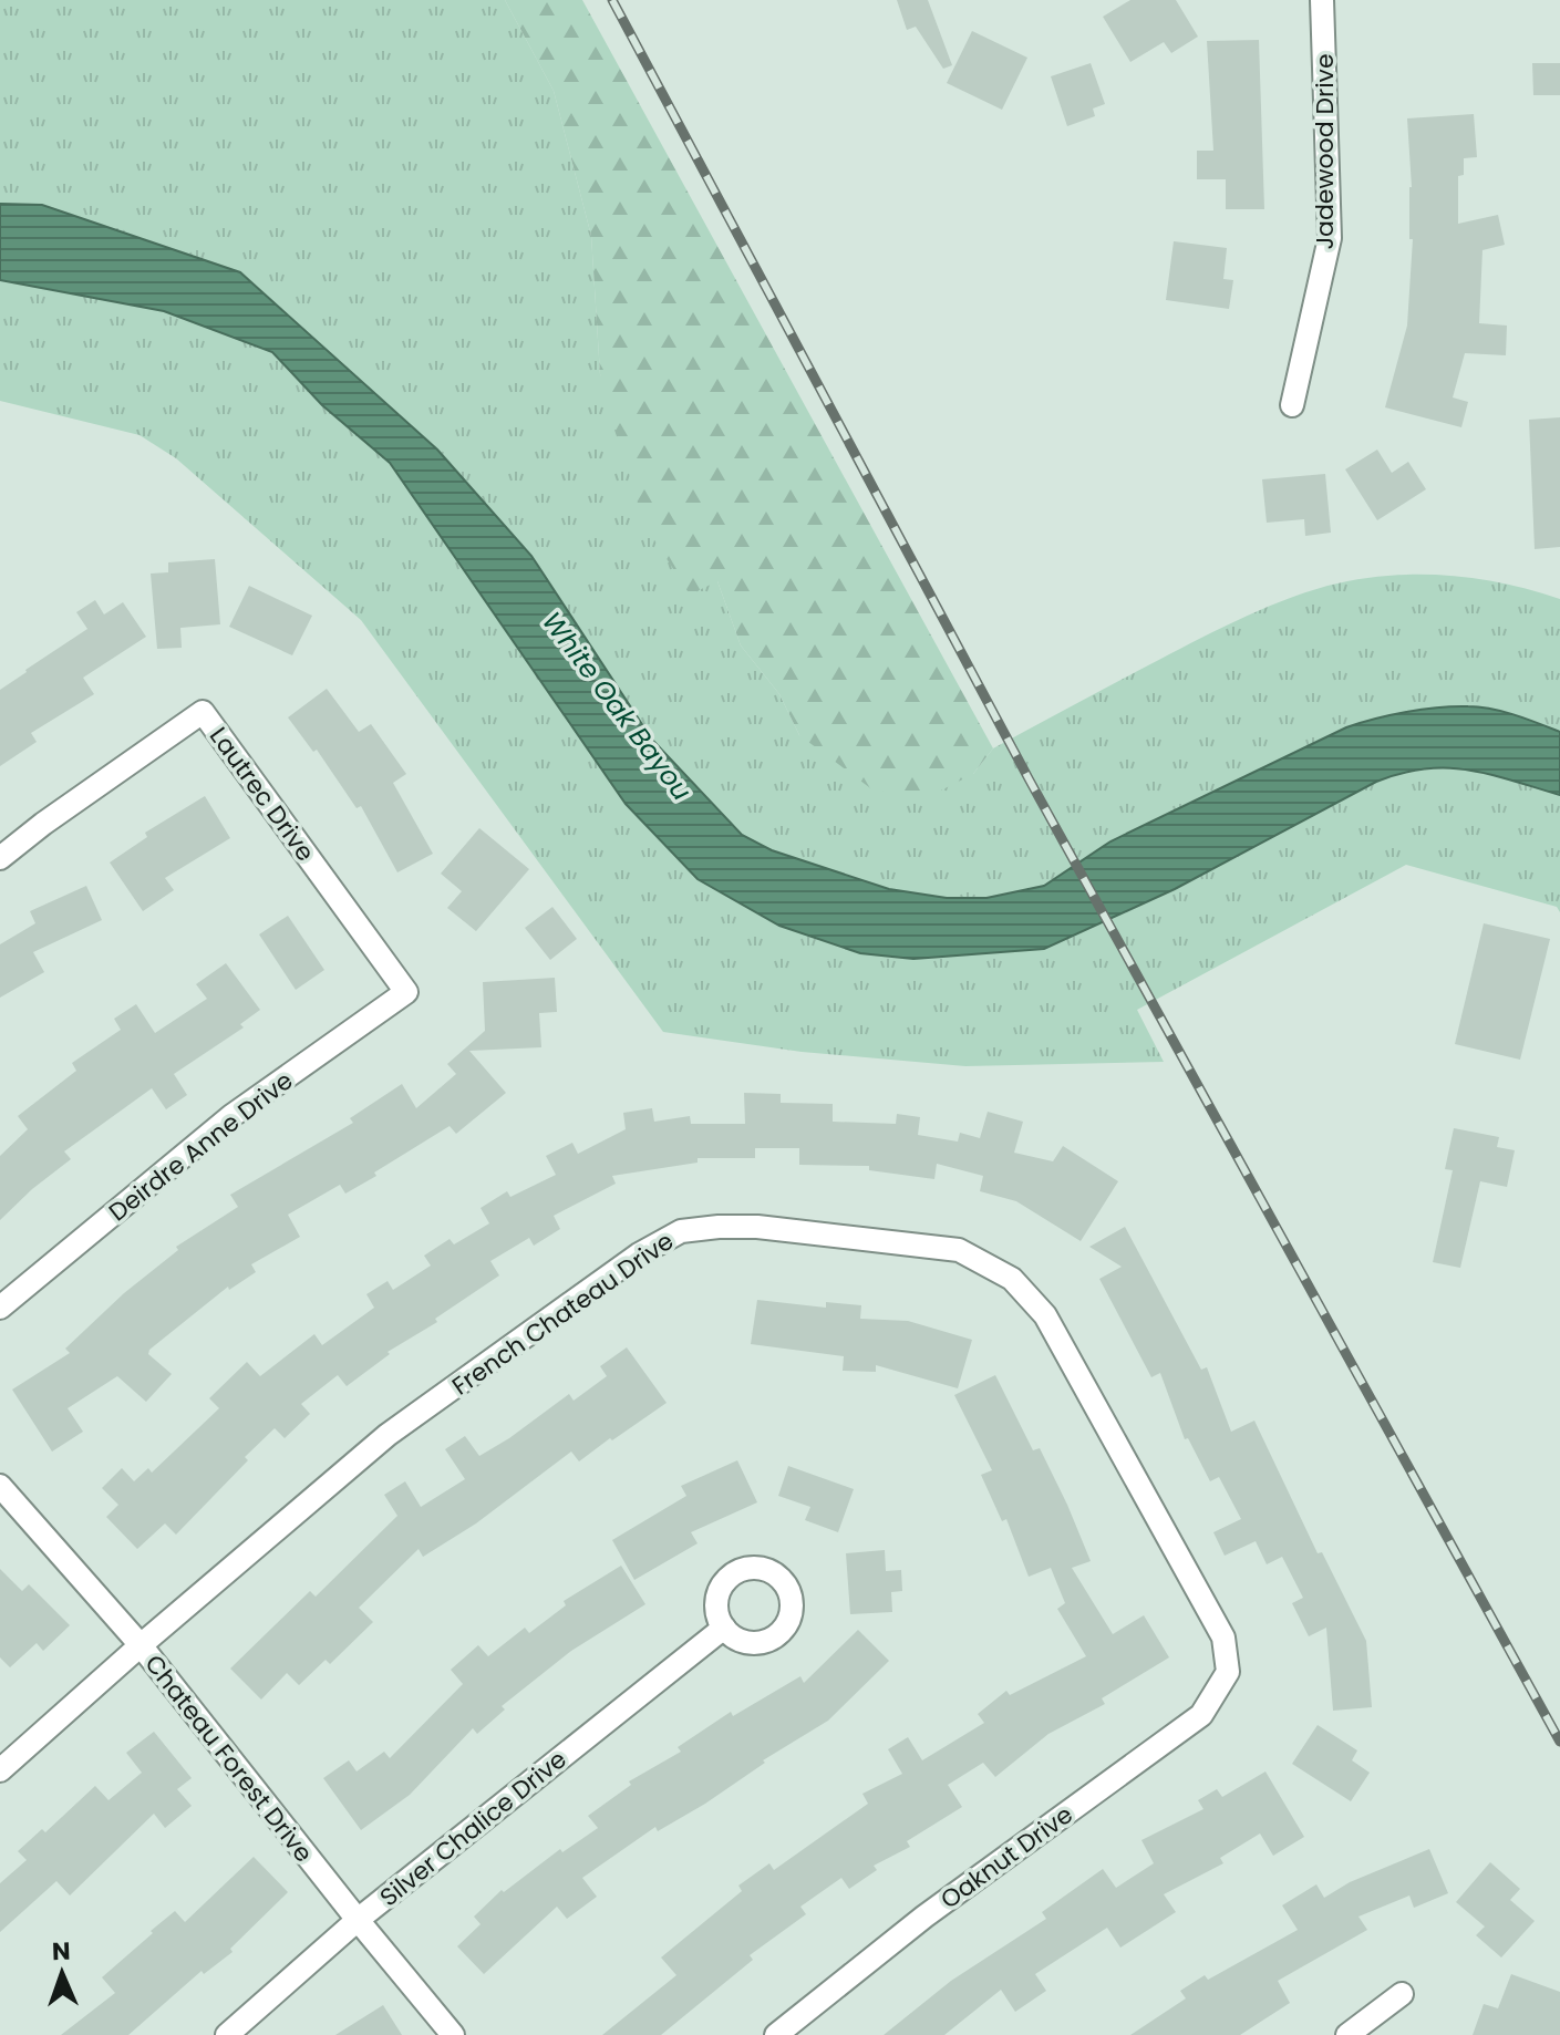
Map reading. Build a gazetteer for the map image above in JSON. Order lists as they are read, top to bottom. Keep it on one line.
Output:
{"streets":{"street":["Jadewood Drive","Lautrec Drive","Deirdre Anne Drive","French Chateau Drive","Chateau Forest Drive","Silver Chalice Drive","Oaknut Drive"]},"crossings":[["Lautrec Drive","Deirdre Anne Drive"],["French Chateau Drive","Chateau Forest Drive"],["French Chateau Drive","Oaknut Drive"],["Chateau Forest Drive","Silver Chalice Drive"]],"water":["White Oak Bayou"],"north":"top"}
